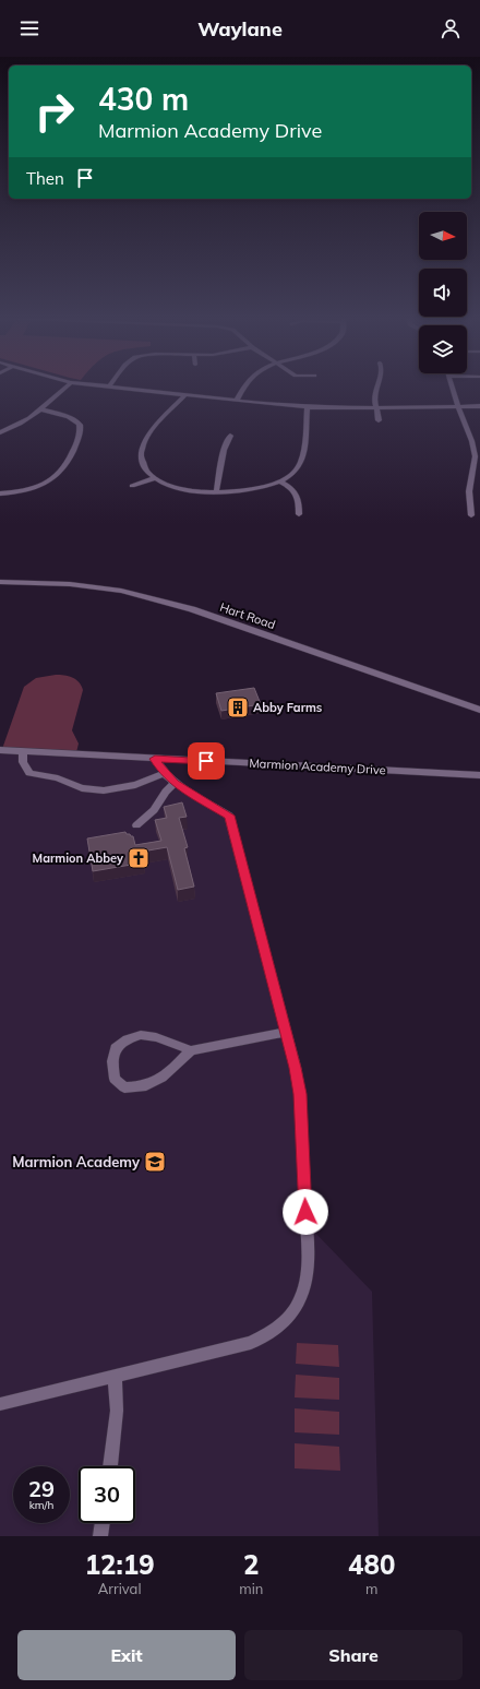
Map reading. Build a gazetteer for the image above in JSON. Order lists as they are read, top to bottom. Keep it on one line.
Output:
{"streets":{"street":["Hart Road","Marmion Academy Drive"]},"places":{"building":["Abby Farms"],"church":["Marmion Abbey"],"school or university":["Marmion Academy"]},"north":"right","page":{"header":"Waylane","turn":["430 m","Marmion Academy Drive"],"then":"Then","speed":"29 km/h","limit":"30","eta":["12:19","Arrival","2","min","480","m"],"buttons":["Exit","Share"]}}
